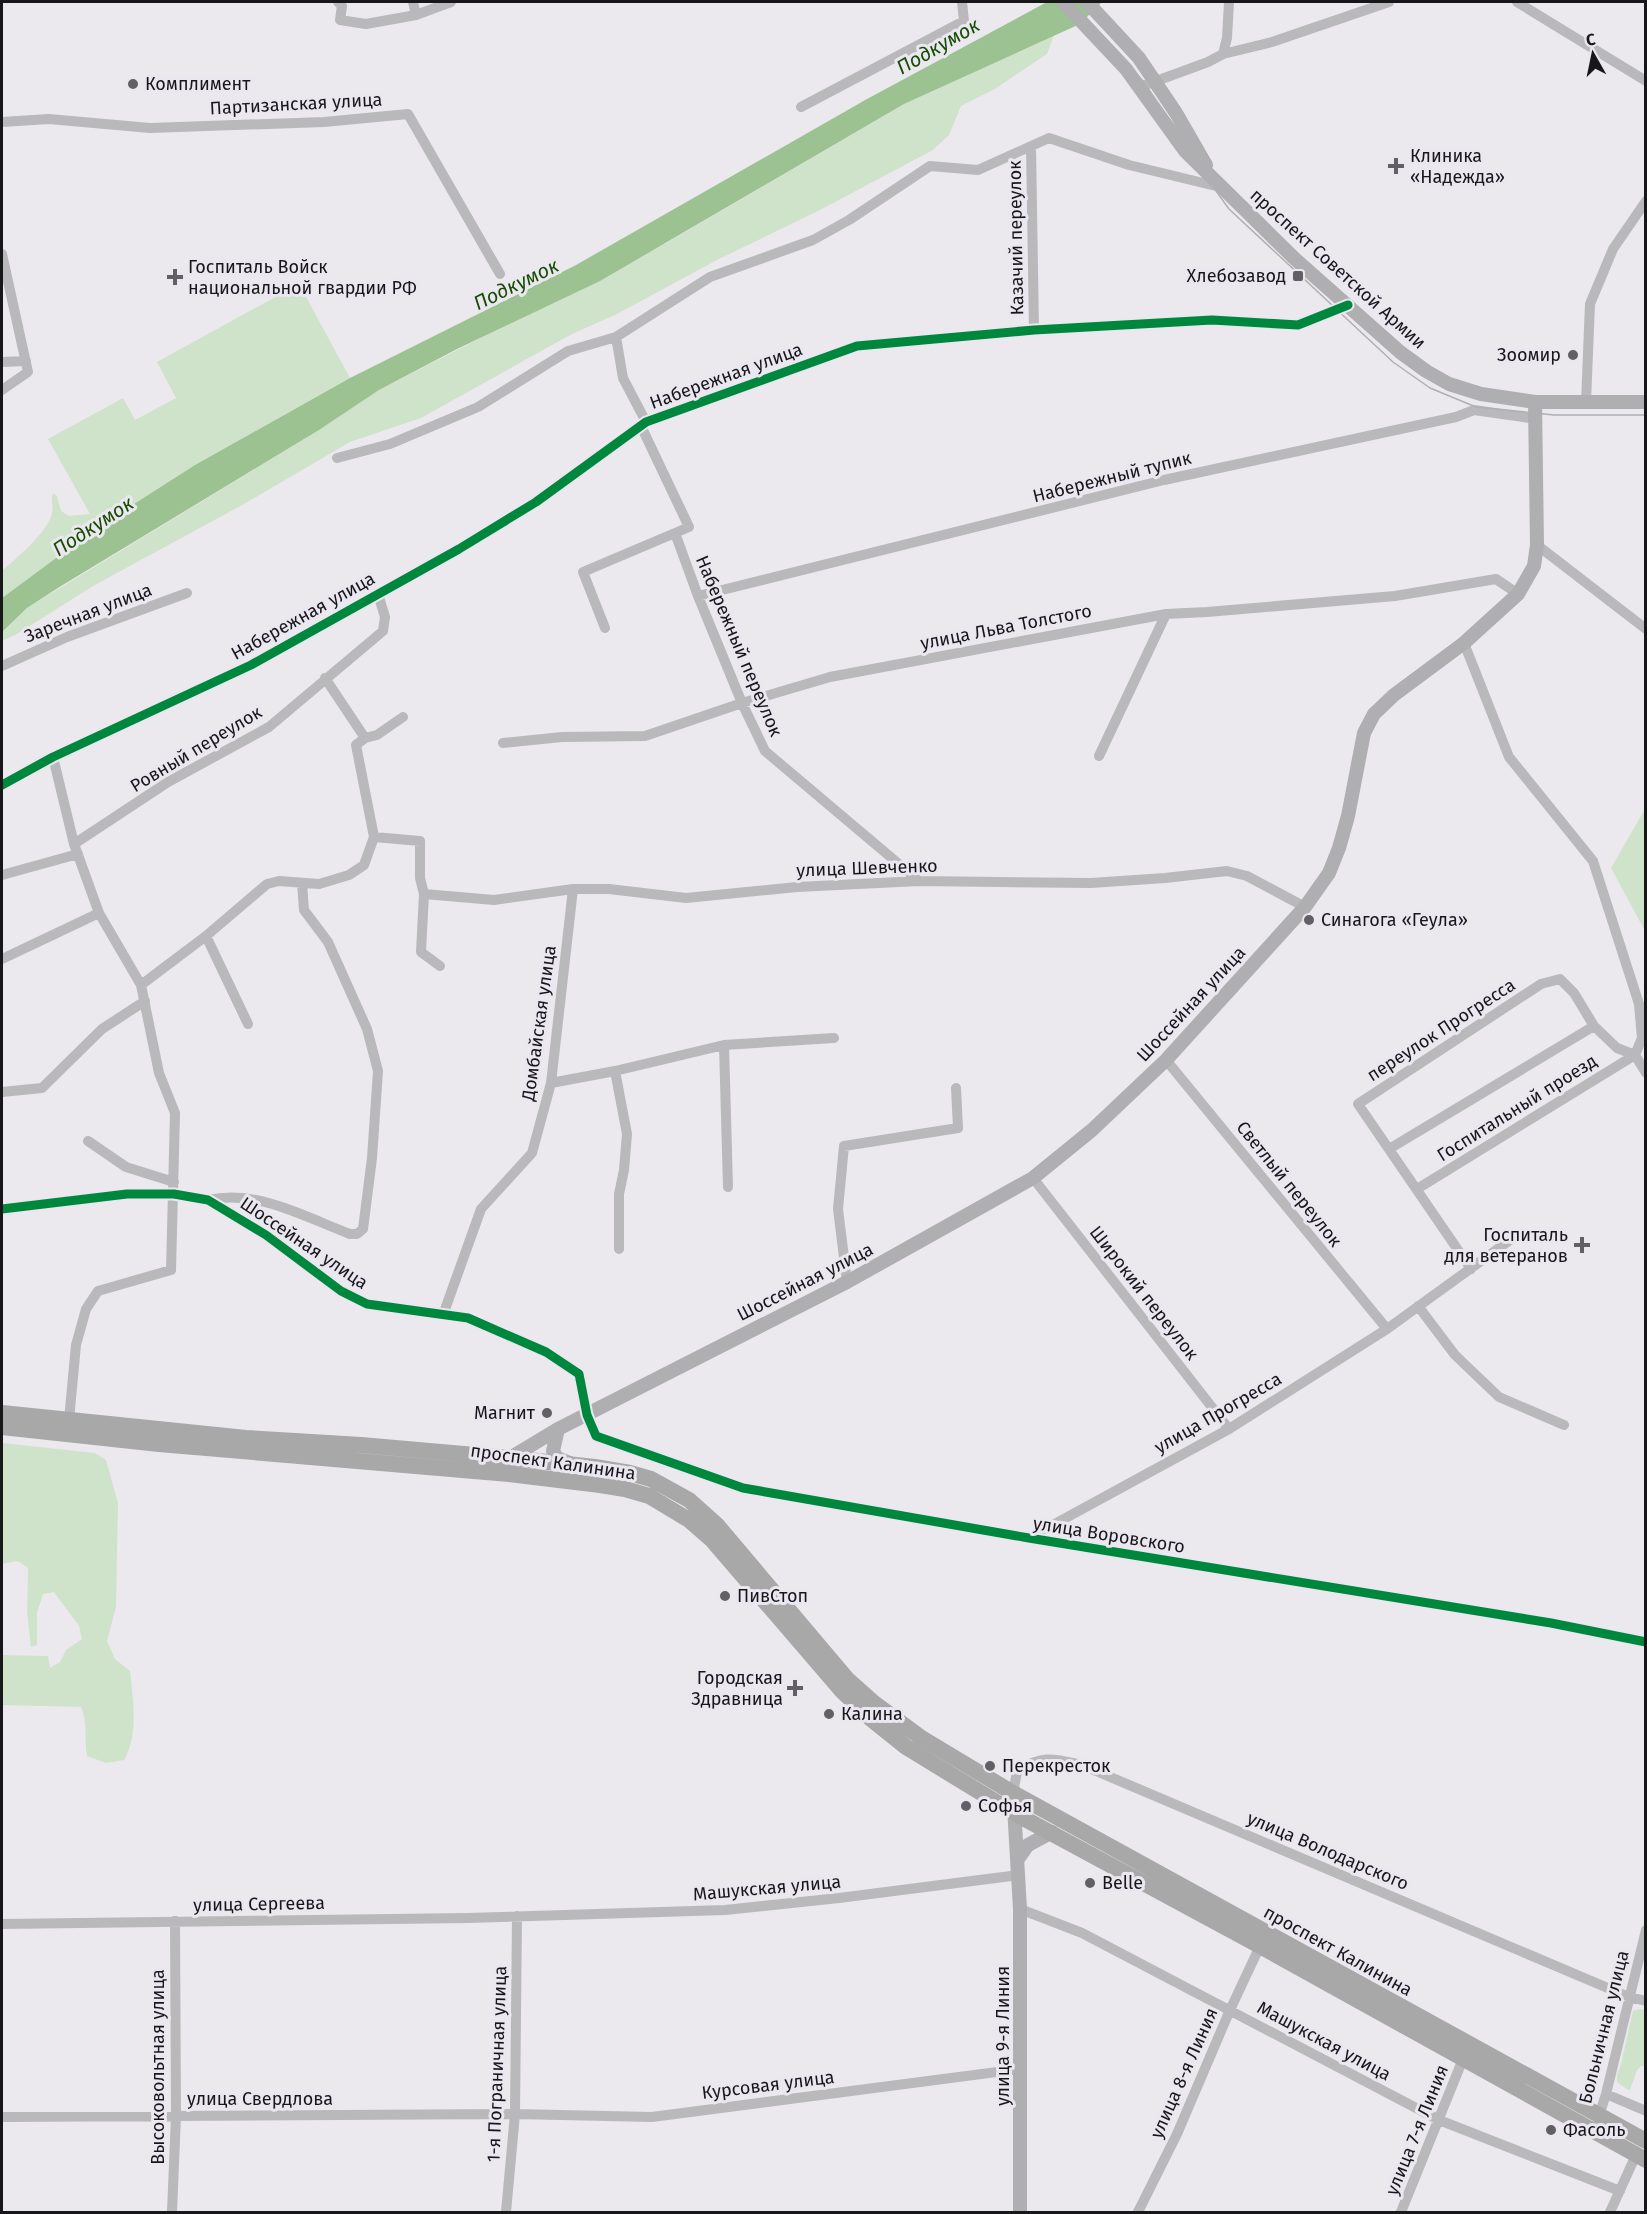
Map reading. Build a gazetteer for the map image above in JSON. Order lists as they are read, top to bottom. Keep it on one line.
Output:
{"streets":{"main road":["проспект Советской Армии","Шоссейная улица","проспект Калинина","улица 9-я Линия"],"street":["Партизанская улица","Казачий переулок","Набережная улица","Набережный тупик","Заречная улица","улица Льва Толстого","Набережный переулок","Ровный переулок","улица Шевченко","Домбайская улица","переулок Прогресса","Госпитальный проезд","Светлый переулок","Широкий переулок","улица Прогресса","улица Воровского","улица Володарского","Машукская улица","улица Сергеева","Больничная улица","1-я Пограничная улица","Высоковольтная улица","улица 8-я Линия","Курсовая улица","улица Свердлова","улица 7-я Линия"]},"crossings":[["Казачий переулок","Набережная улица"],["проспект Советской Армии","Набережная улица"],["проспект Советской Армии","Шоссейная улица"],["Набережная улица","Ровный переулок"],["Набережный тупик","Набережный переулок"],["Набережный тупик","Шоссейная улица"],["улица Льва Толстого","Набережный переулок"],["улица Льва Толстого","Шоссейная улица"],["Набережный переулок","улица Шевченко"],["улица Шевченко","Шоссейная улица"],["улица Шевченко","Домбайская улица"],["Шоссейная улица","Домбайская улица"],["Шоссейная улица","Светлый переулок"],["Шоссейная улица","Широкий переулок"],["Шоссейная улица","проспект Калинина"],["Шоссейная улица","улица Воровского"],["переулок Прогресса","Госпитальный проезд"],["переулок Прогресса","улица Прогресса"],["Светлый переулок","улица Прогресса"],["Широкий переулок","улица Прогресса"],["улица Прогресса","улица Воровского"],["проспект Калинина","улица Володарского"],["проспект Калинина","Больничная улица"],["проспект Калинина","улица 9-я Линия"],["проспект Калинина","улица 8-я Линия"],["проспект Калинина","улица 7-я Линия"],["улица Володарского","Больничная улица"],["Машукская улица","улица Сергеева"],["Машукская улица","улица 9-я Линия"],["Машукская улица","1-я Пограничная улица"],["Машукская улица","улица 8-я Линия"],["Машукская улица","улица 7-я Линия"],["улица Сергеева","1-я Пограничная улица"],["улица Сергеева","Высоковольтная улица"],["улица 9-я Линия","Курсовая улица"],["1-я Пограничная улица","Курсовая улица"],["1-я Пограничная улица","улица Свердлова"],["Высоковольтная улица","улица Свердлова"],["Курсовая улица","улица Свердлова"]],"water":["Подкумок"],"places":{"other":["Комплимент","Зоомир","Синагога «Геула»","Магнит","ПивСтоп","Калина","Перекресток","Софья","Belle","Фасоль"],"health":["Клиника «Надежда»","Госпиталь Войск национальной гвардии РФ","Госпиталь для ветеранов","Городская Здравница"],"transit":["Хлебозавод"]},"north":"top"}
